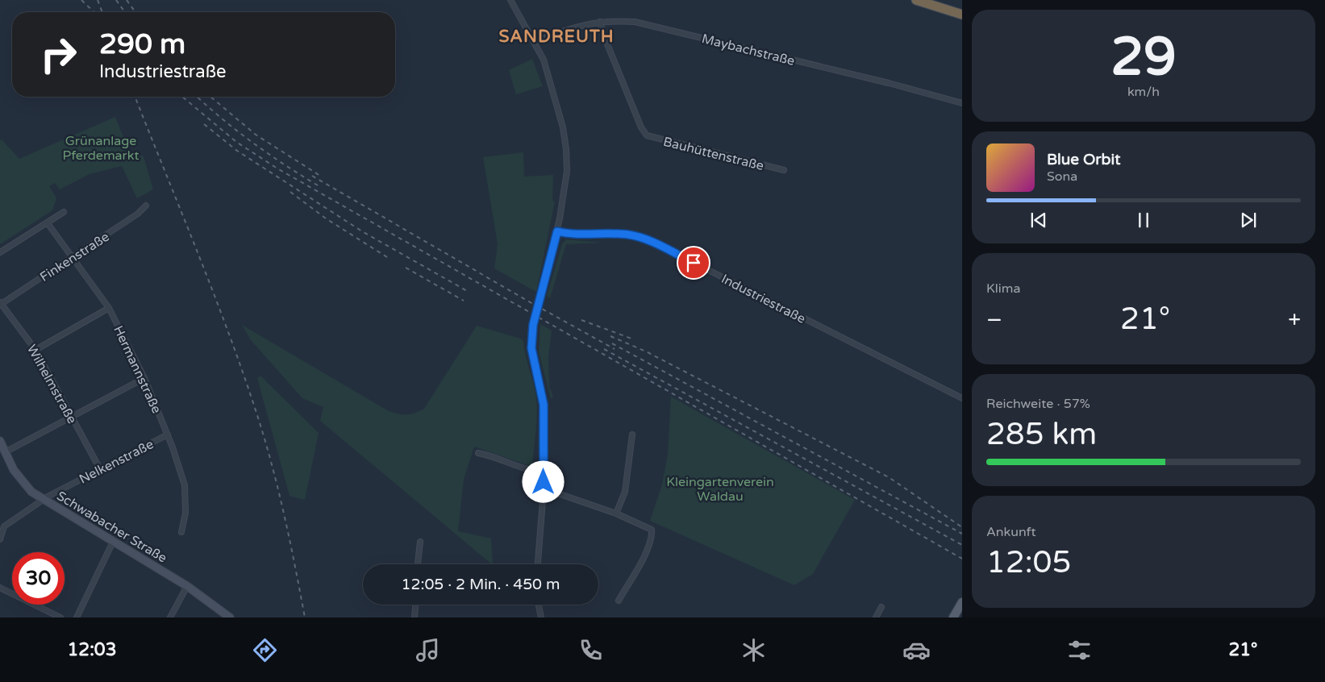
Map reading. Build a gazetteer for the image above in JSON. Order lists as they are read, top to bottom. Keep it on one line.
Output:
{"streets":{"main road":["Schwabacher Straße"],"street":["Maybachstraße","Bauhüttenstraße","Finkenstraße","Industriestraße","Hermannstraße","Wilhelmstraße","Nelkenstraße"]},"crossings":[["Maybachstraße","Bauhüttenstraße"],["Finkenstraße","Hermannstraße"],["Finkenstraße","Wilhelmstraße"],["Hermannstraße","Nelkenstraße"],["Wilhelmstraße","Nelkenstraße"],["Nelkenstraße","Schwabacher Straße"]],"districts":["SANDREUTH"],"parks":["Grünanlage Pferdemarkt","Kleingartenverein Waldau"],"page":{"tile":[["29","km/h"],"Klima",["Reichweite · 57%","285 km"],["Ankunft","12:05"]],"turn":["290 m","Industriestraße"],"song":["Blue Orbit","Sona"],"heat":["−","21°","+"],"limit":"30","trip":"12:05 · 2 Min. · 450 m","tabs":["12:03","21°"]}}
